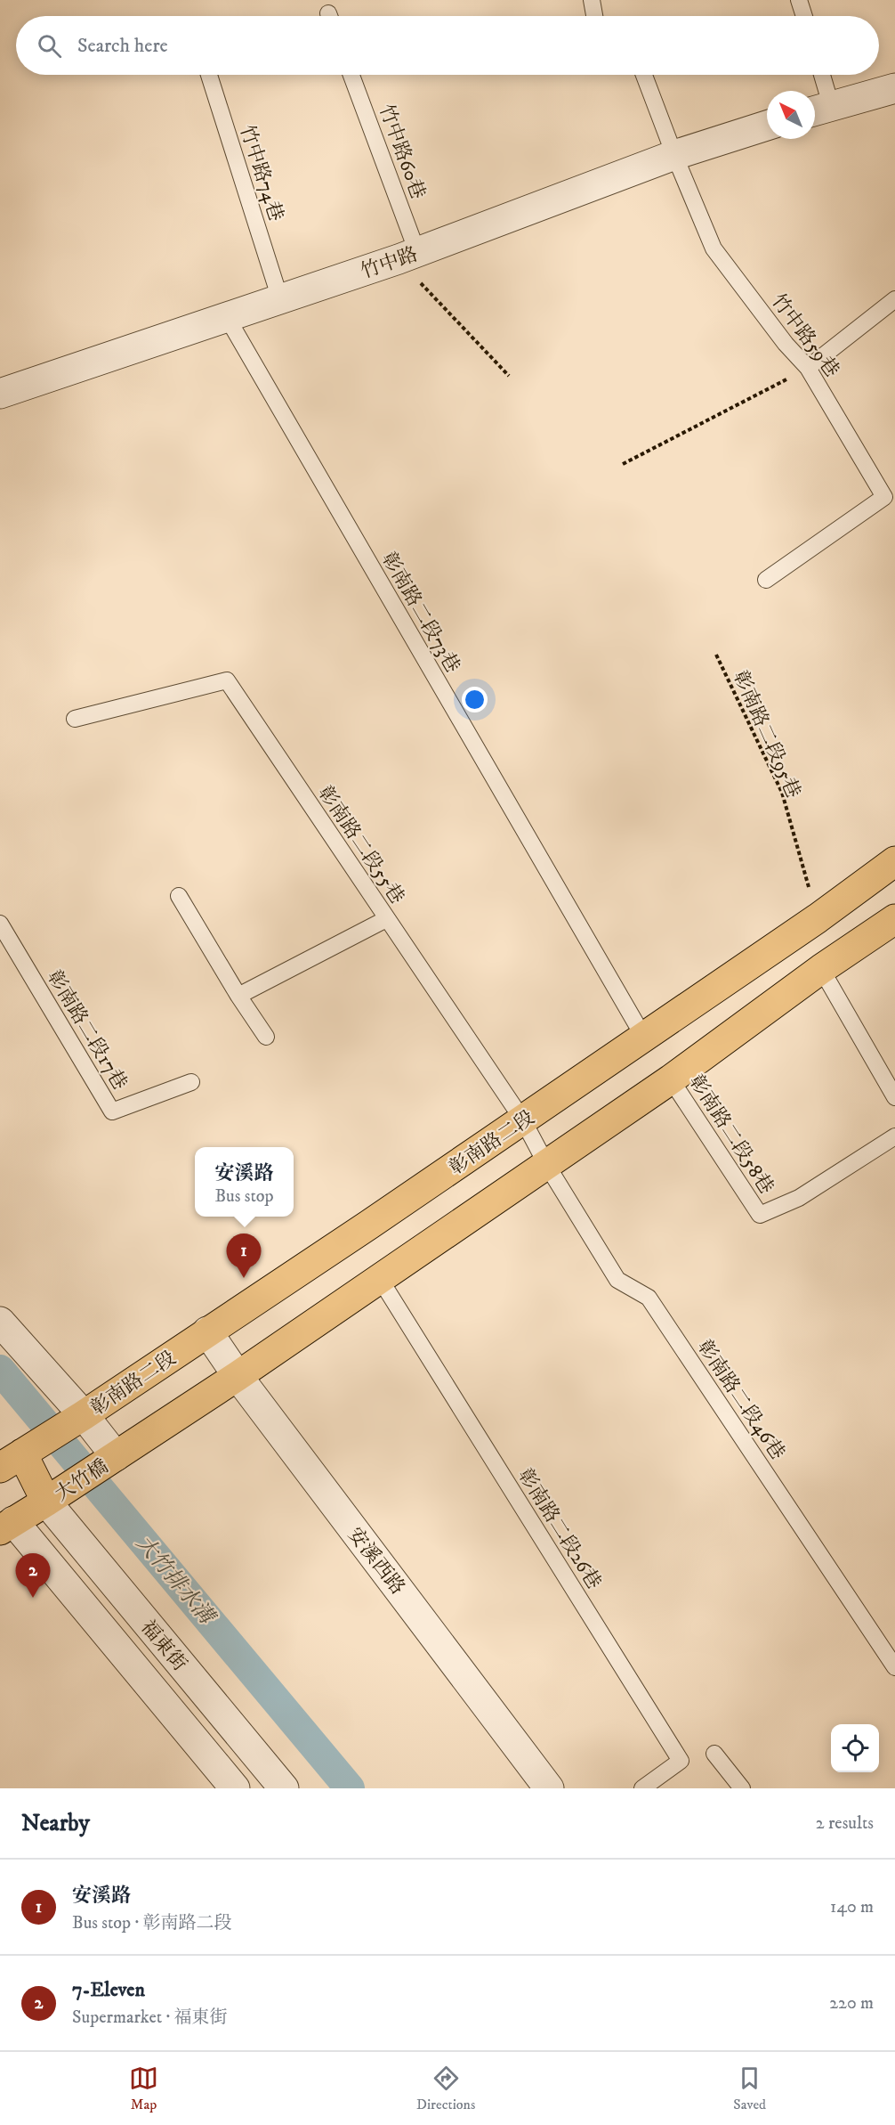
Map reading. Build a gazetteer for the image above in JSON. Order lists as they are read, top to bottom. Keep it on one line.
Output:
{"streets":{"main road":["彰南路二段","大竹橋"],"street":["竹中路","安溪西路","福東街"],"lane":["竹中路60巷","竹中路74巷","竹中路59巷","彰南路二段73巷","彰南路二段55巷","彰南路二段17巷","彰南路二段58巷","彰南路二段46巷","彰南路二段26巷"],"path":["彰南路二段95巷"]},"crossings":[["竹中路60巷","竹中路"],["竹中路74巷","竹中路"],["竹中路","竹中路59巷"],["竹中路","彰南路二段73巷"],["彰南路二段73巷","彰南路二段"],["彰南路二段95巷","彰南路二段"],["彰南路二段55巷","彰南路二段"],["彰南路二段55巷","彰南路二段46巷"],["彰南路二段","安溪西路"],["大竹橋","福東街"]],"water":["大竹排水溝"],"north":"top left","page":{"search":"Search here","popup":["安溪路","Bus stop"],"pins":["1","2"],"heading":["Nearby","2 results"],"list":[{"mark":"1","name":"安溪路","note":"Bus stop · 彰南路二段","value":"140 m"},{"mark":"2","name":"7-Eleven","note":"Supermarket · 福東街","value":"220 m"}],"nav":["Map","Directions","Saved"]}}
